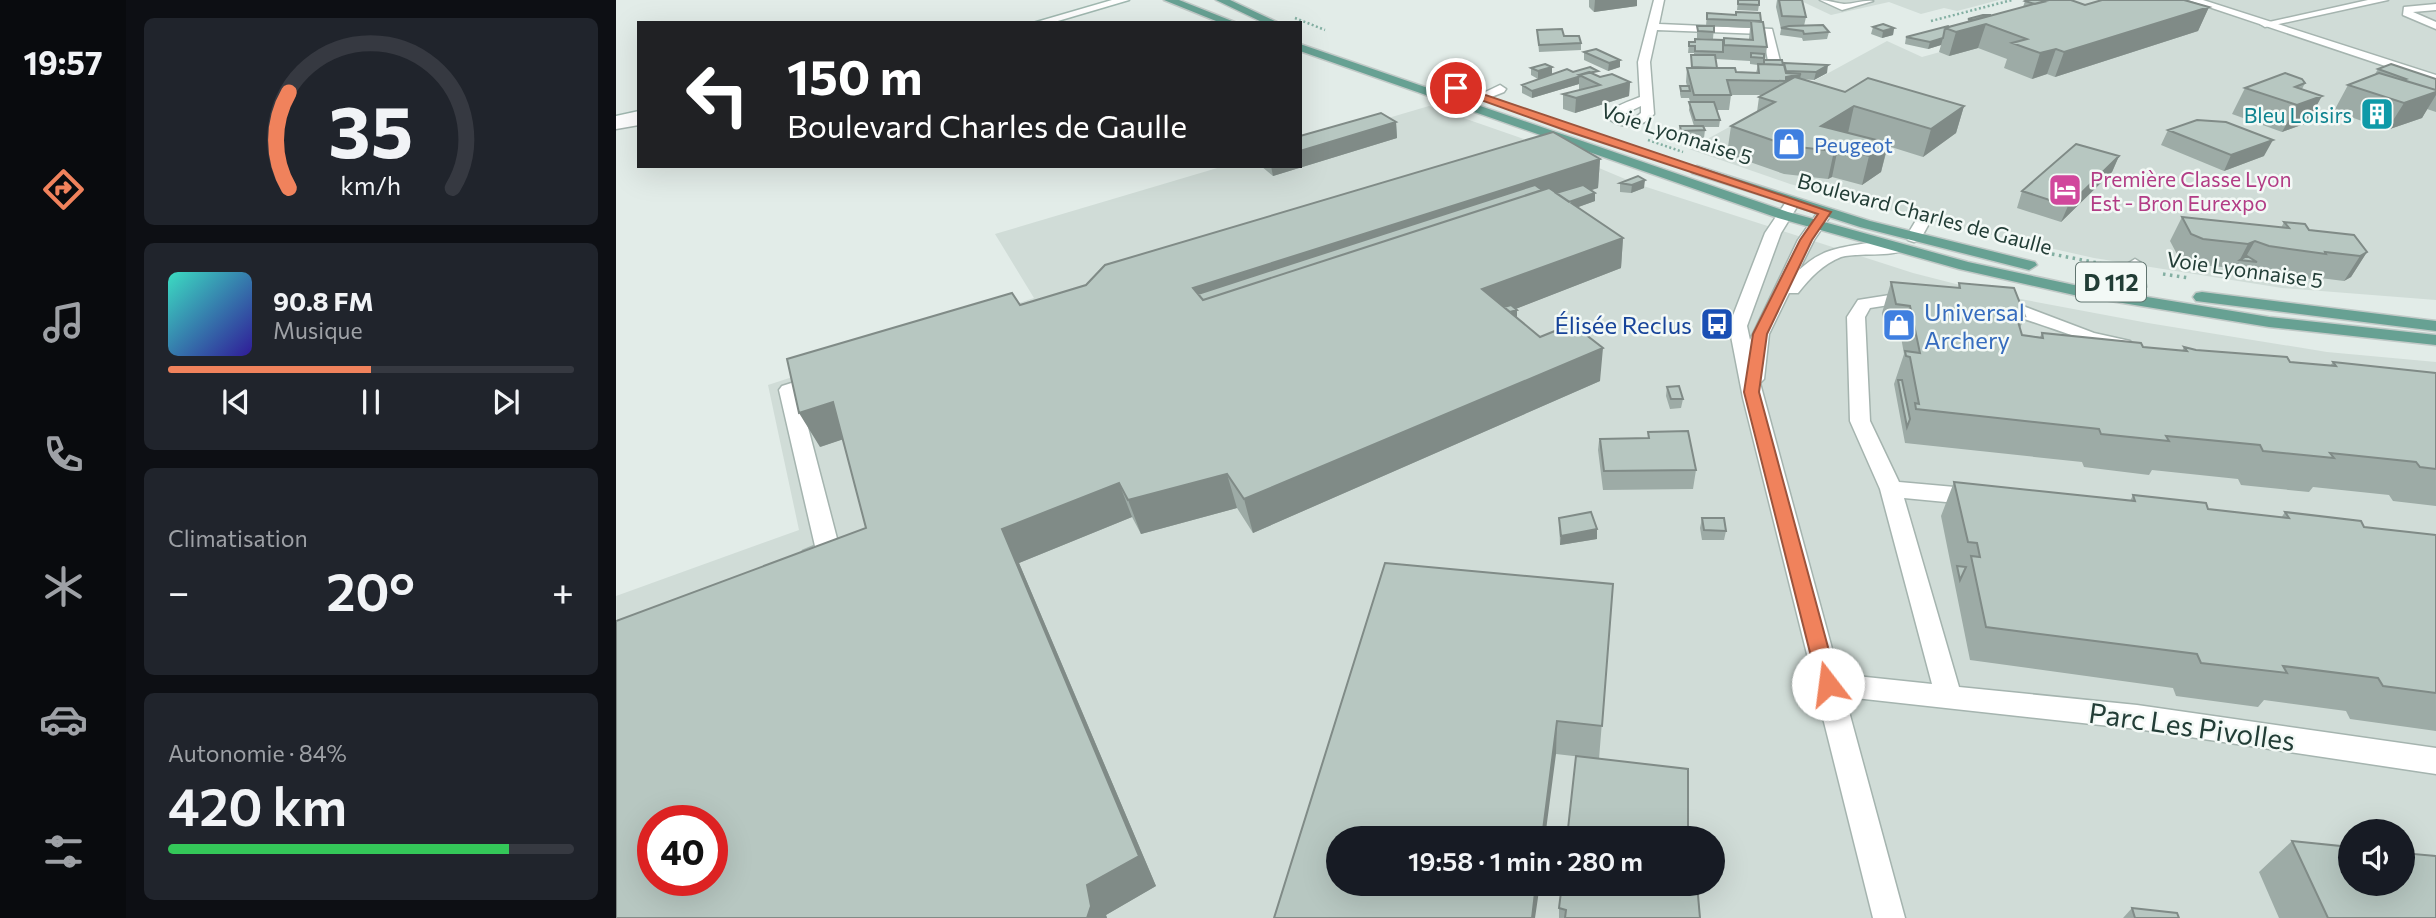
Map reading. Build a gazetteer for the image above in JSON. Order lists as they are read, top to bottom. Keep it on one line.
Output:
{"streets":{"main road":["Boulevard Charles de Gaulle","D 112"],"street":["Parc Les Pivolles"],"path":["Voie Lyonnaise 5"]},"crossings":[["Voie Lyonnaise 5","Boulevard Charles de Gaulle"],["Boulevard Charles de Gaulle","D 112"]],"places":{"building":["Bleu Loisirs"],"shop":["Peugeot","Universal Archery"],"hotel":["Première Classe Lyon Est - Bron Eurexpo"],"bus stop":["Élisée Reclus"]},"page":{"tabs":"19:57","turn":["150 m","Boulevard Charles de Gaulle"],"song":["90.8 FM","Musique"],"tile":["Climatisation",["Autonomie · 84%","420 km"]],"heat":["−","20°","+"],"limit":"40","trip":"19:58 · 1 min · 280 m","gauge":["35","km/h"]}}
